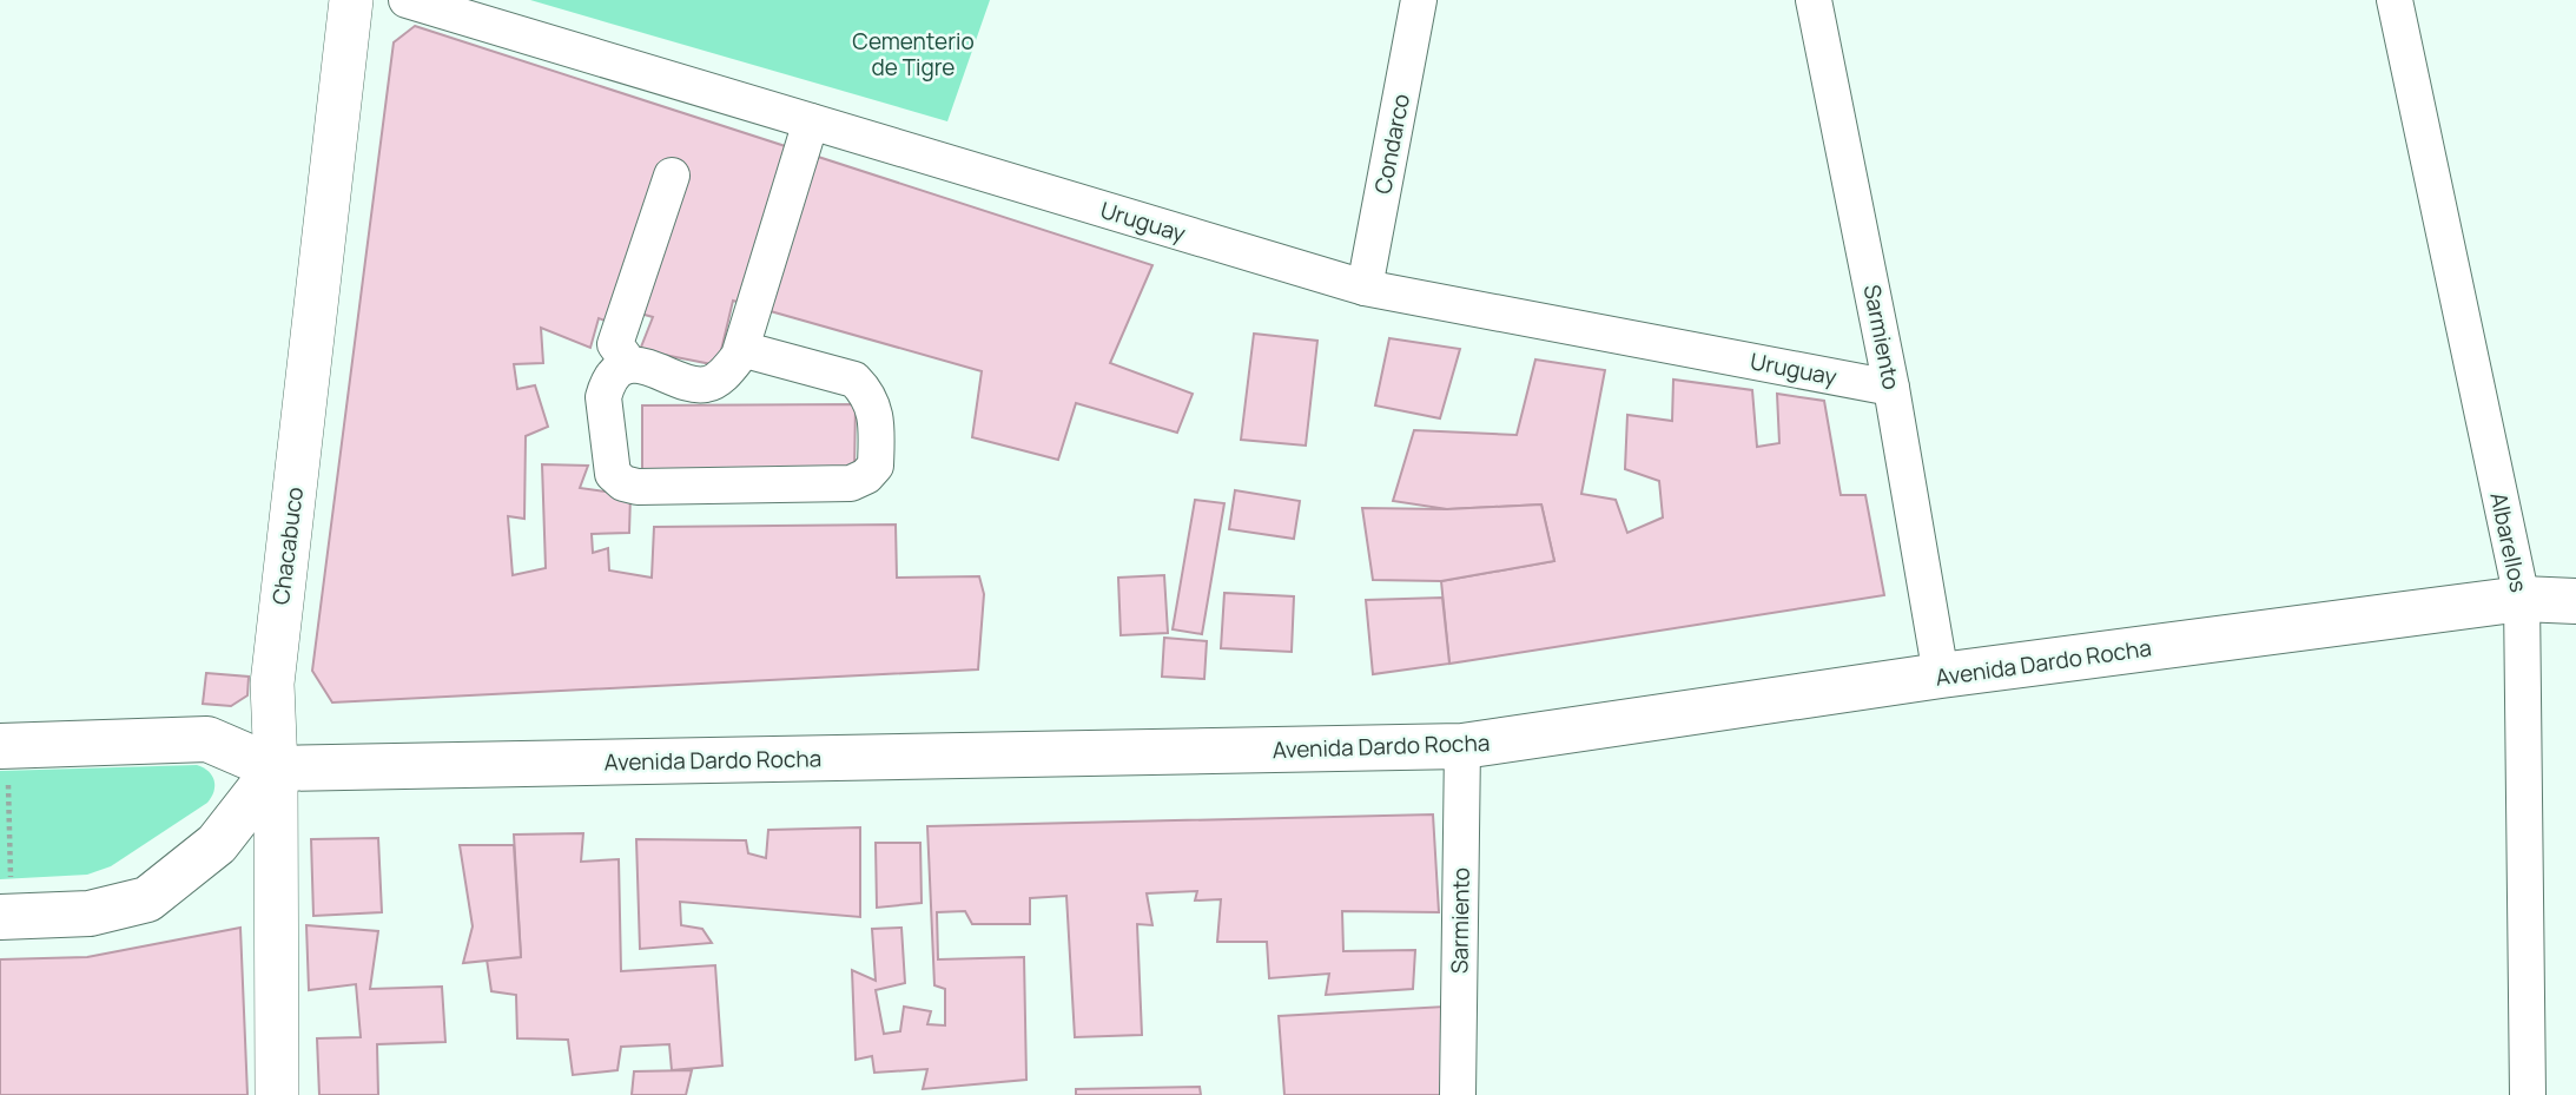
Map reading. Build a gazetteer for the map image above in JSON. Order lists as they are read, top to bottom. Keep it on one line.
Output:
{"streets":{"main road":["Avenida Dardo Rocha"],"street":["Condarco","Uruguay","Sarmiento","Albarellos","Chacabuco"]},"crossings":[["Condarco","Uruguay"],["Uruguay","Sarmiento"],["Sarmiento","Avenida Dardo Rocha"],["Albarellos","Avenida Dardo Rocha"],["Chacabuco","Avenida Dardo Rocha"]],"parks":["Cementerio de Tigre"]}
